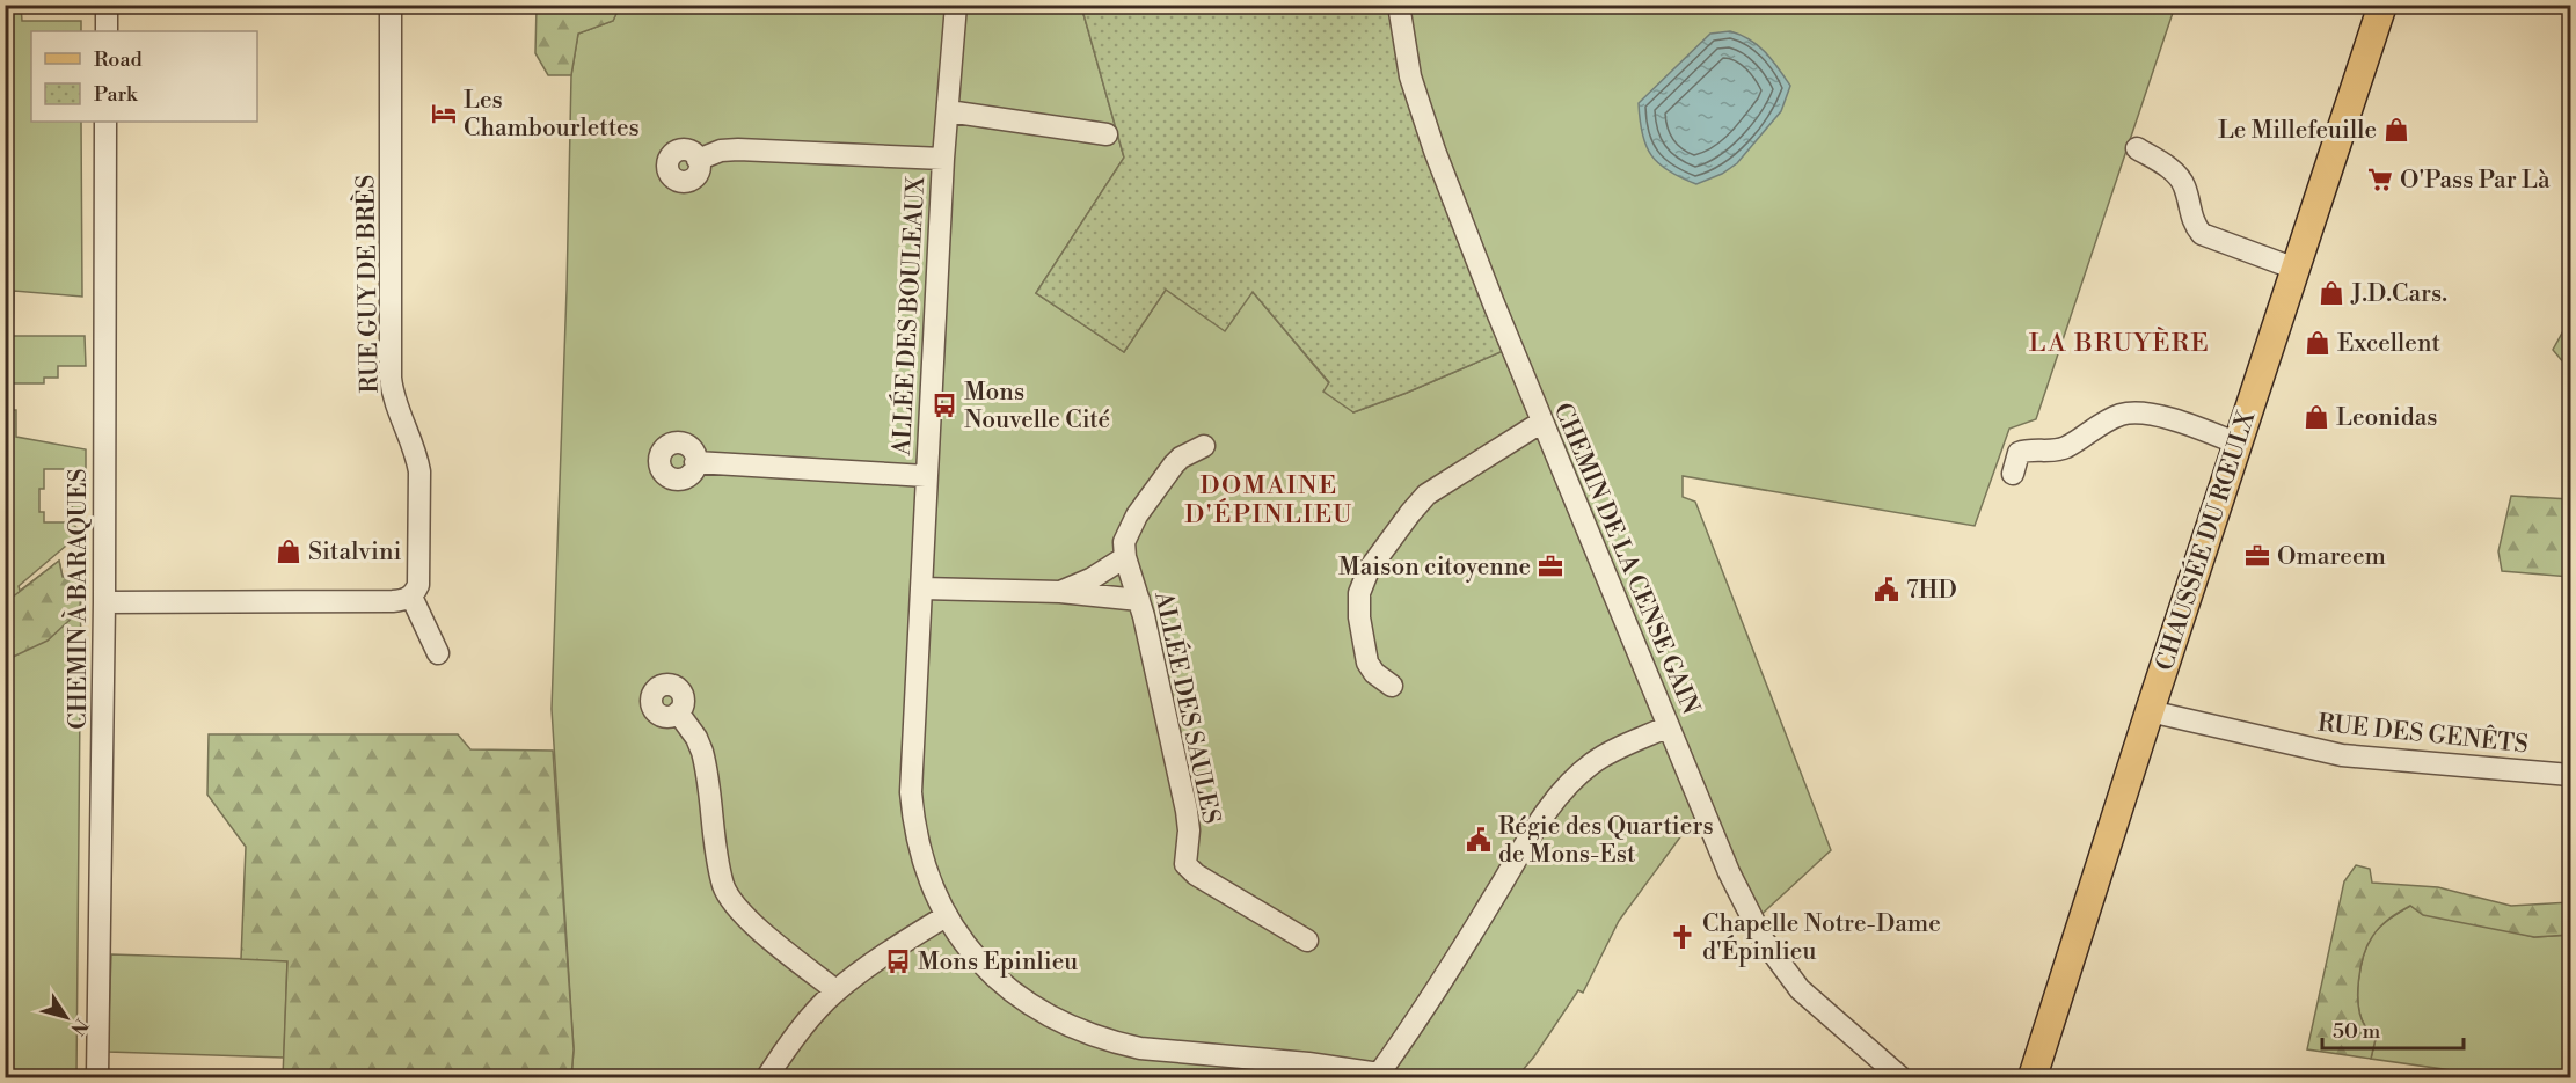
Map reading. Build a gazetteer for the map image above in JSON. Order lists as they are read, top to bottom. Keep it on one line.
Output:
{"streets":{"main road":["CHAUSSÉE DU RŒULX"],"street":["RUE GUY DE BRÈS","ALLÉE DES BOULEAUX","CHEMIN DE LA CENSE GAIN","CHEMIN À BARAQUES","ALLÉE DES SAULES","RUE DES GENÊTS"]},"crossings":[["ALLÉE DES BOULEAUX","CHEMIN DE LA CENSE GAIN"],["CHAUSSÉE DU RŒULX","RUE DES GENÊTS"]],"districts":["LA BRUYÈRE","DOMAINE D'ÉPINLIEU"],"places":{"hotel":["Les Chambourlettes"],"shop":["Le Millefeuille","J.D.Cars.","Excellent","Leonidas","Sitalvini"],"supermarket":["O'Pass Par Là"],"bus stop":["Mons Nouvelle Cité","Mons Epinlieu"],"office":["Omareem","Maison citoyenne"],"public building":["7HD","Régie des Quartiers de Mons-Est"],"church":["Chapelle Notre-Dame d'Épinlieu"]},"legend":["Road","Park"],"scale_bar":"50 m","north":"bottom right"}
